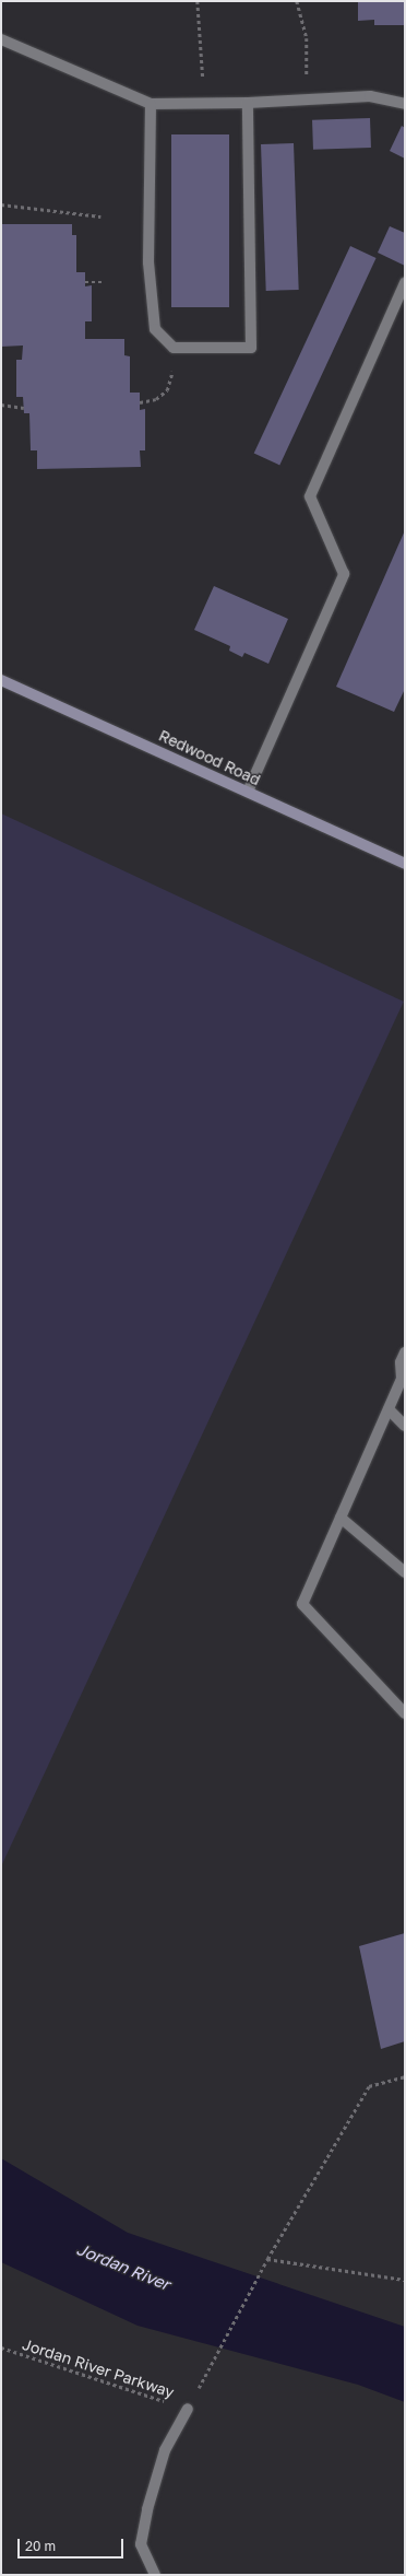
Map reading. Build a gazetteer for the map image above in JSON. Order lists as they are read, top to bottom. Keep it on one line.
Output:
{"streets":{"main road":["Redwood Road"],"path":["Jordan River Parkway"]},"water":["Jordan River"],"scale_bar":"20 m"}
